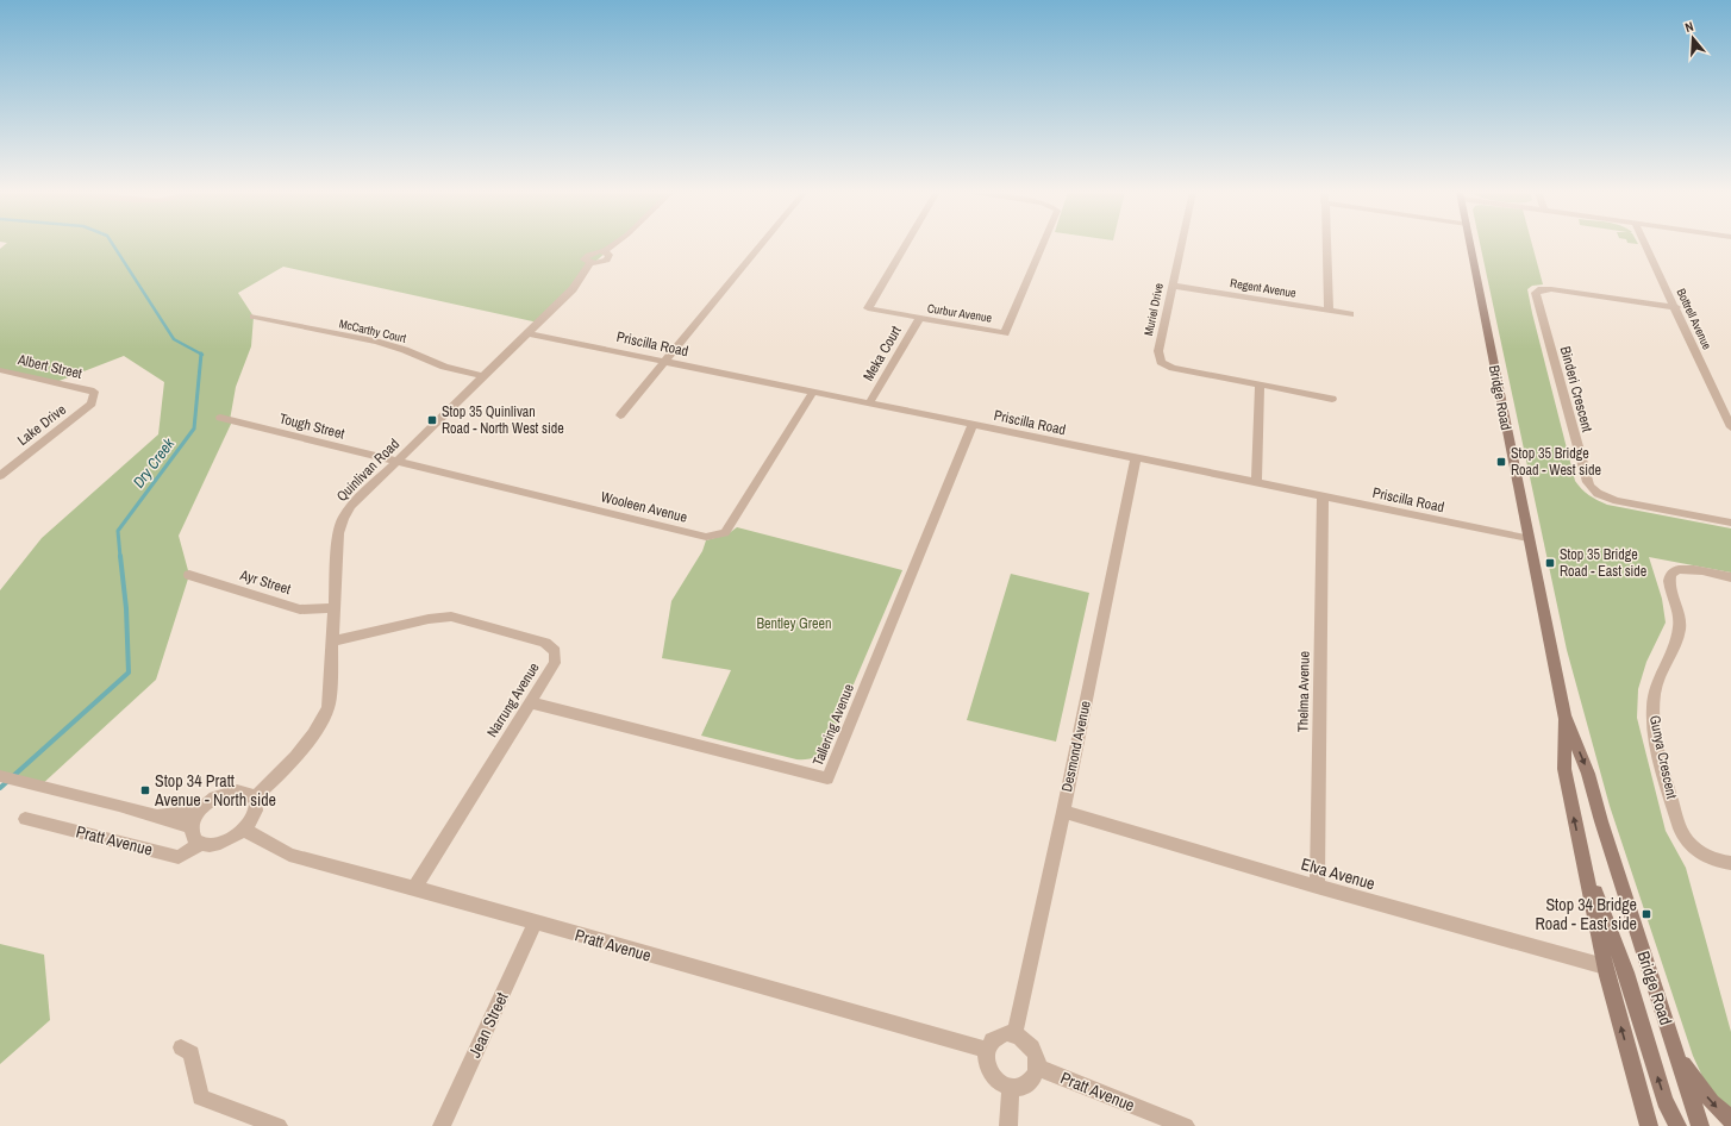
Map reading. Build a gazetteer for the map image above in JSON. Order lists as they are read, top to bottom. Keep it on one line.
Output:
{"streets":{"main road":["Bridge Road"],"street":["Regent Avenue","Muriel Drive","Curbur Avenue","Bottrell Avenue","McCarthy Court","Priscilla Road","Meka Court","Albert Street","Binderi Crescent","Lake Drive","Tough Street","Quinlivan Road","Wooleen Avenue","Ayr Street","Thelma Avenue","Narrung Avenue","Tallering Avenue","Desmond Avenue","Gunya Crescent","Pratt Avenue","Elva Avenue","Jean Street"]},"crossings":[["Regent Avenue","Muriel Drive"],["Curbur Avenue","Meka Court"],["Bottrell Avenue","Binderi Crescent"],["McCarthy Court","Quinlivan Road"],["Priscilla Road","Meka Court"],["Priscilla Road","Bridge Road"],["Priscilla Road","Quinlivan Road"],["Priscilla Road","Wooleen Avenue"],["Priscilla Road","Thelma Avenue"],["Priscilla Road","Tallering Avenue"],["Priscilla Road","Desmond Avenue"],["Albert Street","Lake Drive"],["Bridge Road","Elva Avenue"],["Tough Street","Quinlivan Road"],["Tough Street","Wooleen Avenue"],["Quinlivan Road","Wooleen Avenue"],["Quinlivan Road","Ayr Street"],["Quinlivan Road","Narrung Avenue"],["Quinlivan Road","Pratt Avenue"],["Thelma Avenue","Elva Avenue"],["Narrung Avenue","Tallering Avenue"],["Narrung Avenue","Pratt Avenue"],["Desmond Avenue","Pratt Avenue"],["Desmond Avenue","Elva Avenue"],["Pratt Avenue","Jean Street"]],"water":["Dry Creek"],"parks":["Bentley Green"],"places":{"transit":["Stop 35 Quinlivan Road - North West side","Stop 35 Bridge Road - West side","Stop 35 Bridge Road - East side","Stop 34 Pratt Avenue - North side","Stop 34 Bridge Road - East side"]},"north":"top"}
